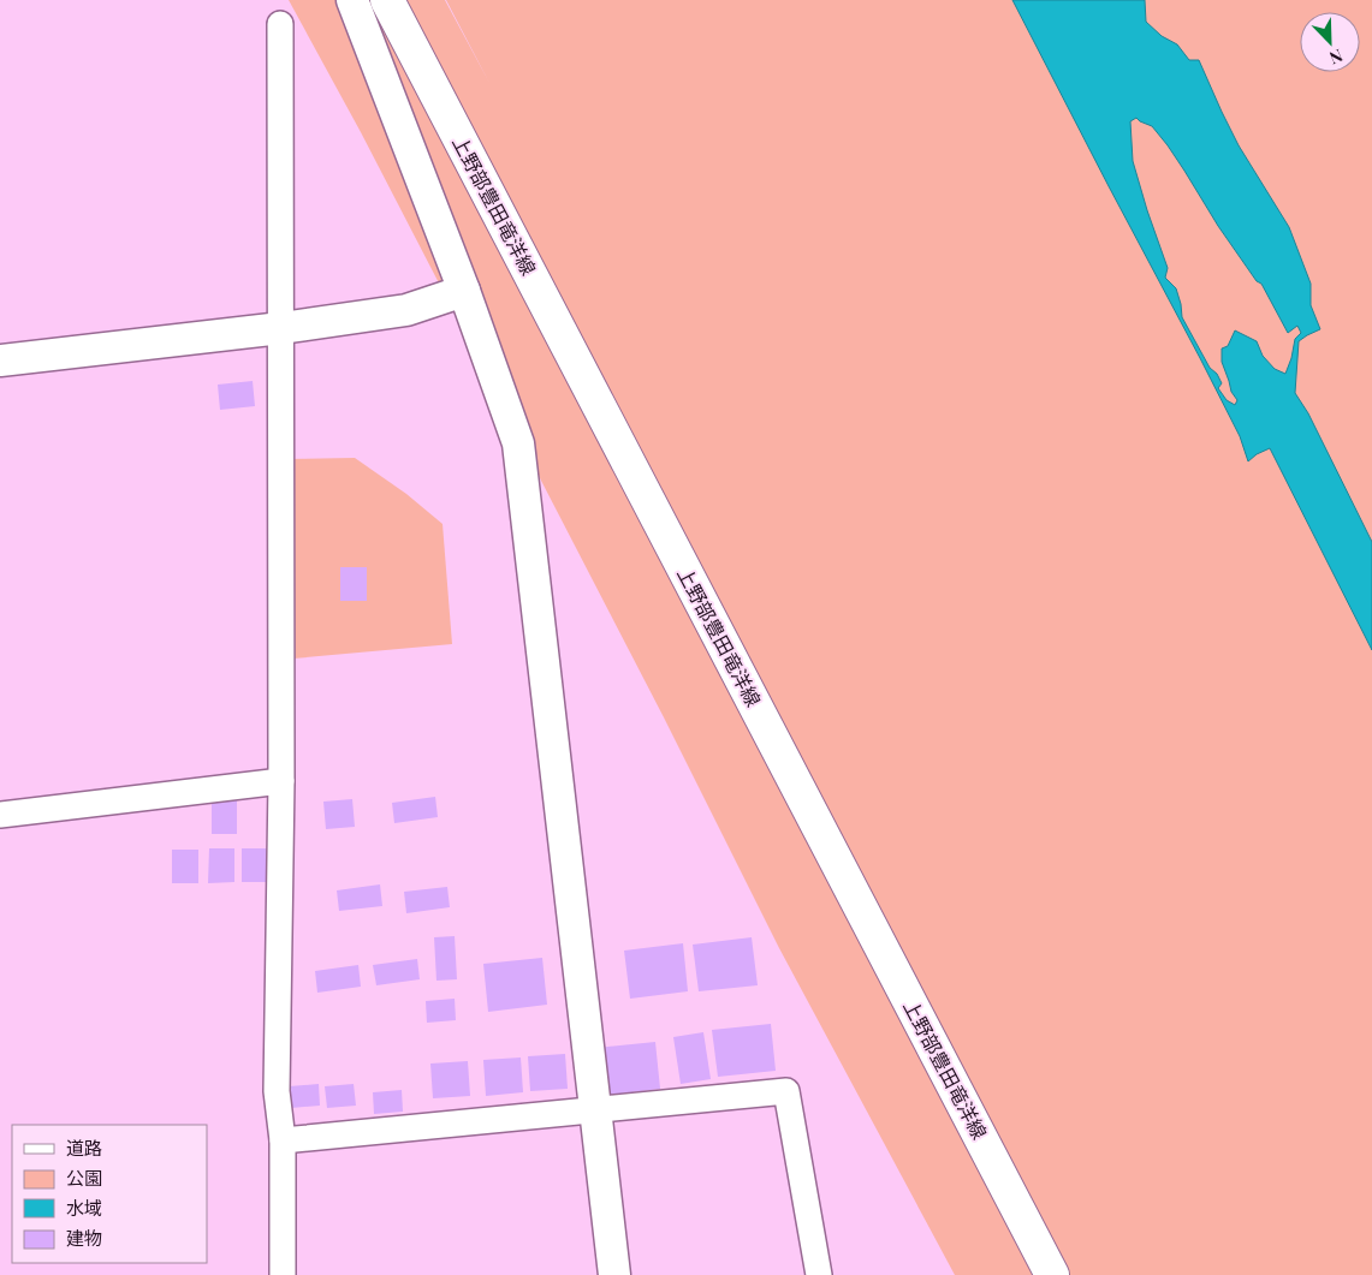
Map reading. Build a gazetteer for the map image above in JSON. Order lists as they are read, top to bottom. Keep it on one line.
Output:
{"streets":{"main road":["上野部豊田竜洋線"]},"legend":["道路","公園","水域","建物"],"north":"bottom right"}
